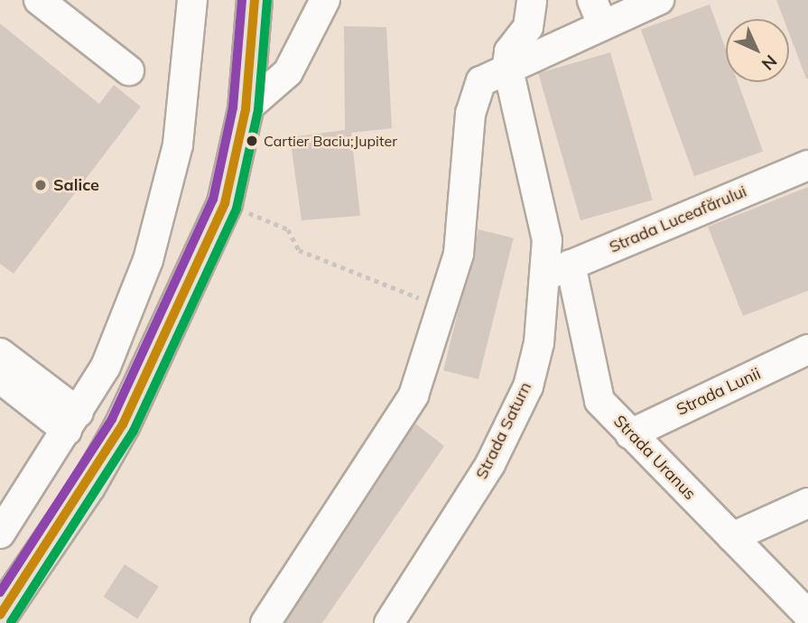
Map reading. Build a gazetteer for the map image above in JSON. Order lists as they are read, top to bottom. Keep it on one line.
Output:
{"streets":{"street":["Strada Luceafărului","Strada Lunii","Strada Saturn","Strada Uranus"]},"crossings":[["Strada Luceafărului","Strada Saturn"],["Strada Luceafărului","Strada Uranus"],["Strada Lunii","Strada Uranus"],["Strada Saturn","Strada Uranus"]],"places":["Cartier Baciu;Jupiter","Salice"],"north":"bottom right"}
